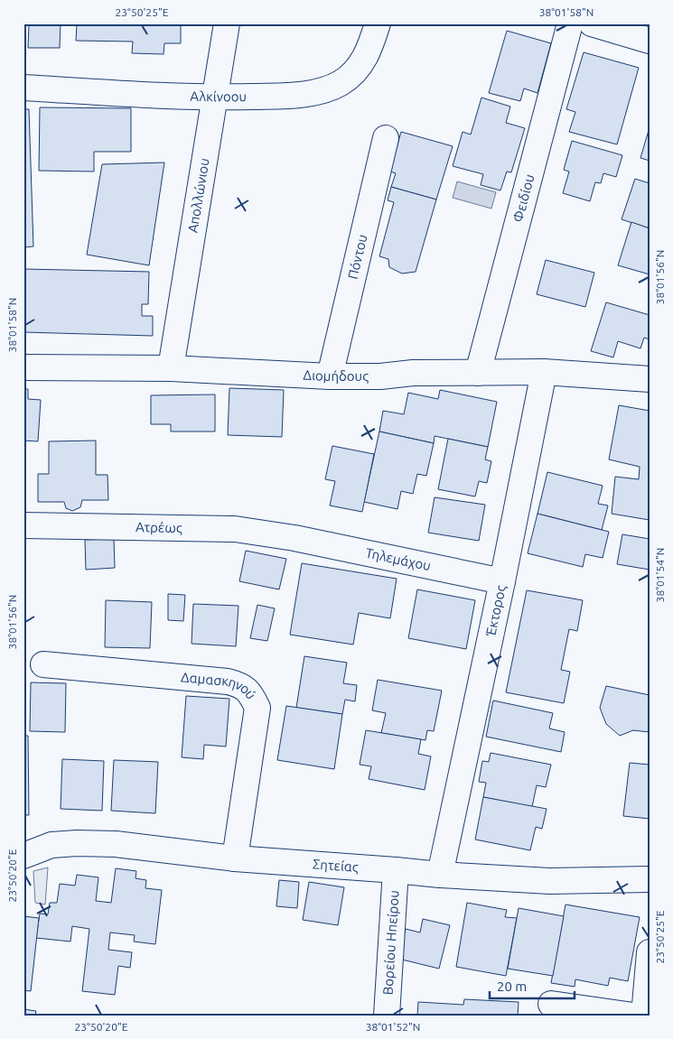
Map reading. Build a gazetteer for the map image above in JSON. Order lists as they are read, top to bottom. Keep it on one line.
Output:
{"streets":{"street":["Αλκίνοου","Απολλώνιου","Φειδίου","Πόντου","Διομήδους","Ατρέως","Τηλεμάχου","Έκτορος","Δαμασκηνού","Σητείας","Βορείου Ηπείρου"]},"crossings":[["Αλκίνοου","Απολλώνιου"],["Απολλώνιου","Διομήδους"],["Φειδίου","Διομήδους"],["Πόντου","Διομήδους"],["Διομήδους","Έκτορος"],["Ατρέως","Τηλεμάχου"],["Τηλεμάχου","Έκτορος"],["Έκτορος","Σητείας"],["Δαμασκηνού","Σητείας"],["Σητείας","Βορείου Ηπείρου"]],"scale_bar":"20 m","coordinates":["23°50'25\"E","38°01'58\"N","38°01'56\"N","38°01'54\"N","23°50'20\"E","38°01'52\"N"]}
